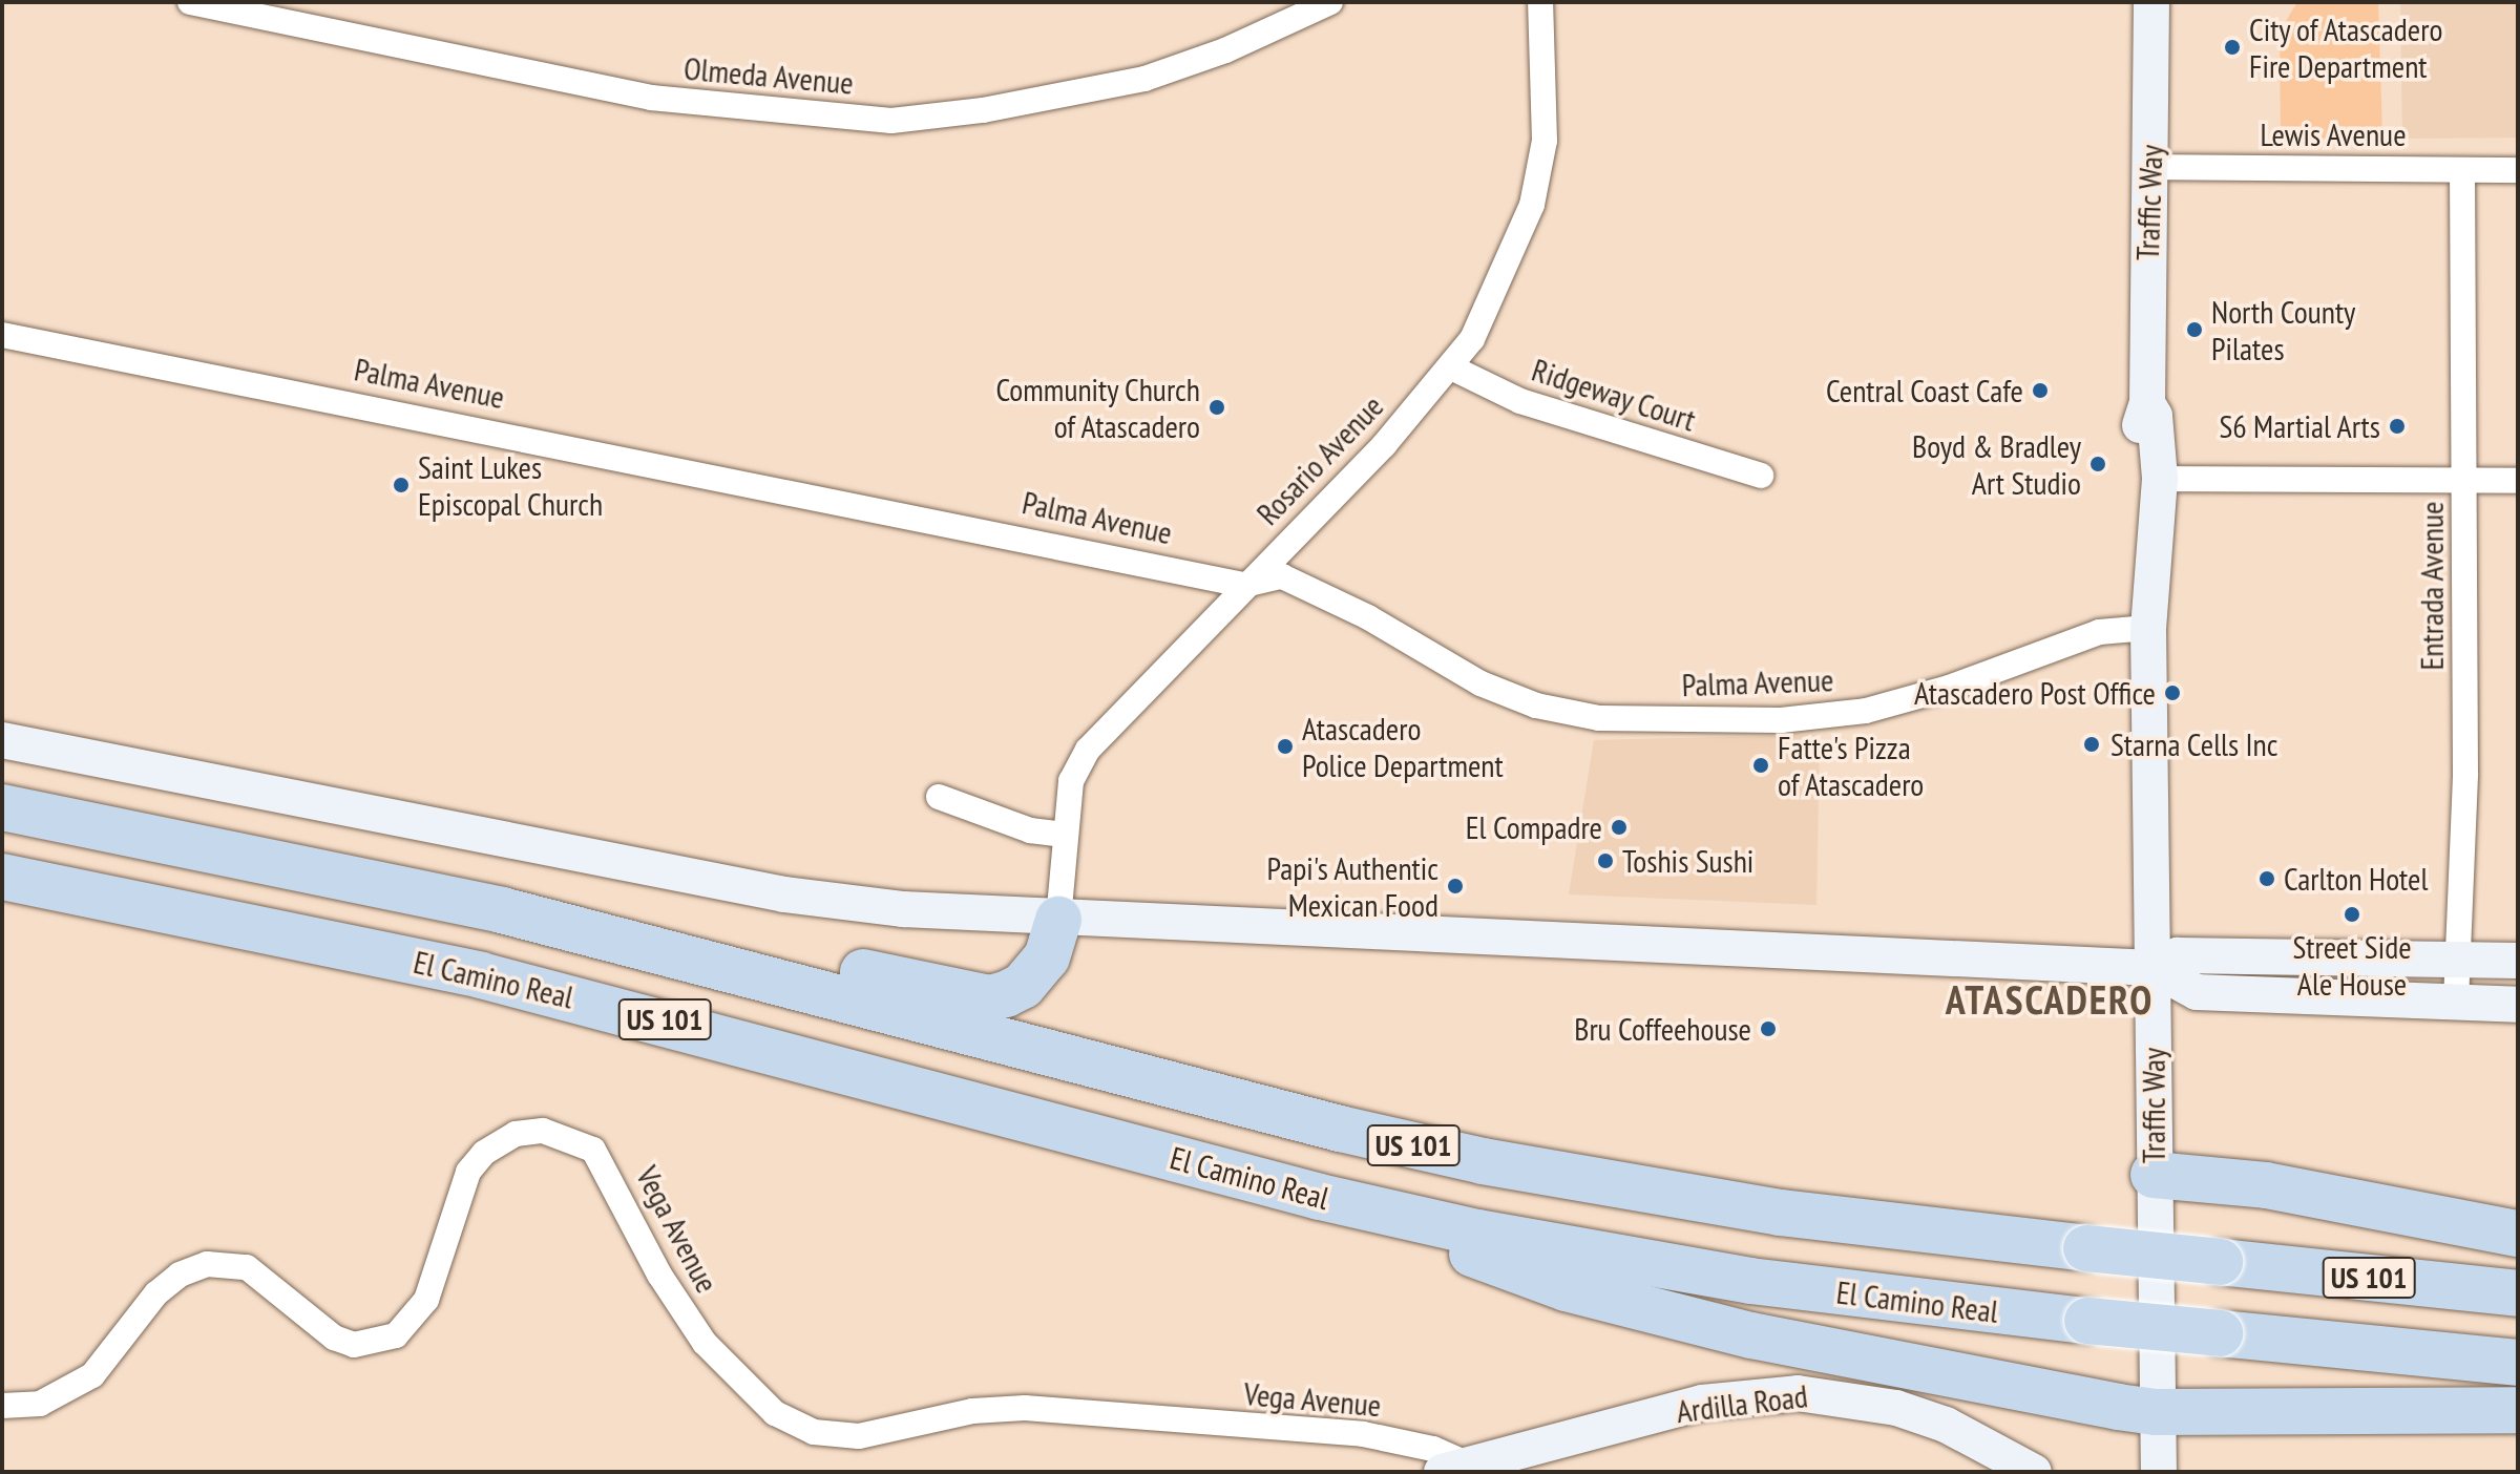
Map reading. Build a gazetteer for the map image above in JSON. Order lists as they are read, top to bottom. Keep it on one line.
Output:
{"streets":{"highway":["El Camino Real","US 101"],"main road":["Traffic Way","Ardilla Road"],"street":["Olmeda Avenue","Lewis Avenue","Palma Avenue","Ridgeway Court","Rosario Avenue","Entrada Avenue","Vega Avenue"]},"crossings":[["Lewis Avenue","Traffic Way"],["Lewis Avenue","Entrada Avenue"],["Traffic Way","Palma Avenue"],["Palma Avenue","Rosario Avenue"],["Ridgeway Court","Rosario Avenue"],["Vega Avenue","Ardilla Road"]],"districts":["ATASCADERO"],"places":["City of Atascadero Fire Department","North County Pilates","Central Coast Cafe","Community Church of Atascadero","S6 Martial Arts","Boyd & Bradley Art Studio","Saint Lukes Episcopal Church","Atascadero Post Office","Starna Cells Inc","Atascadero Police Department","Fatte's Pizza of Atascadero","El Compadre","Toshis Sushi","Carlton Hotel","Papi's Authentic Mexican Food","Street Side Ale House","Bru Coffeehouse"]}
